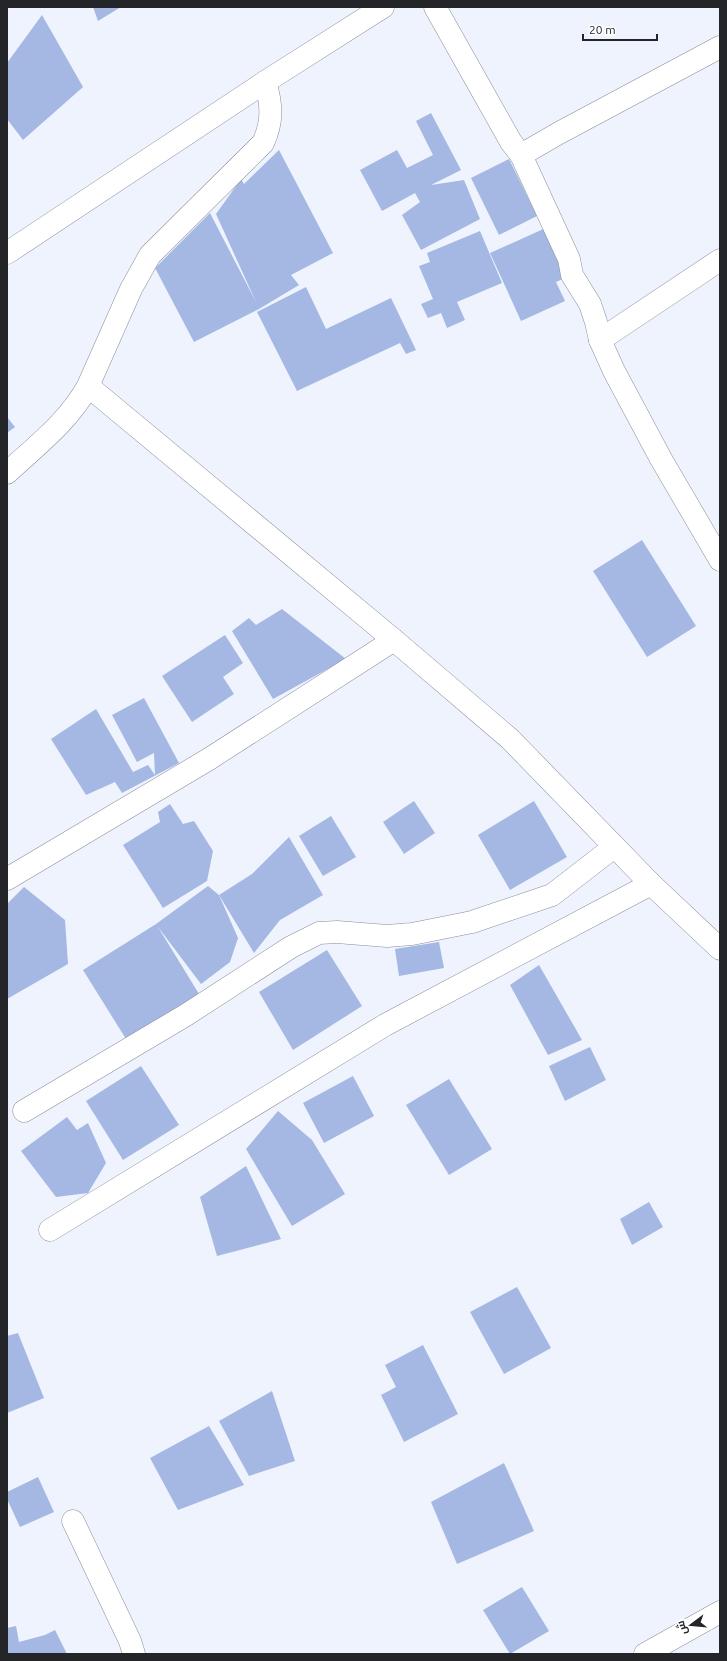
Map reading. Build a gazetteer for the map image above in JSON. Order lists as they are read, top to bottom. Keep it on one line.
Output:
{"scale_bar":"20 m","north":"left"}
